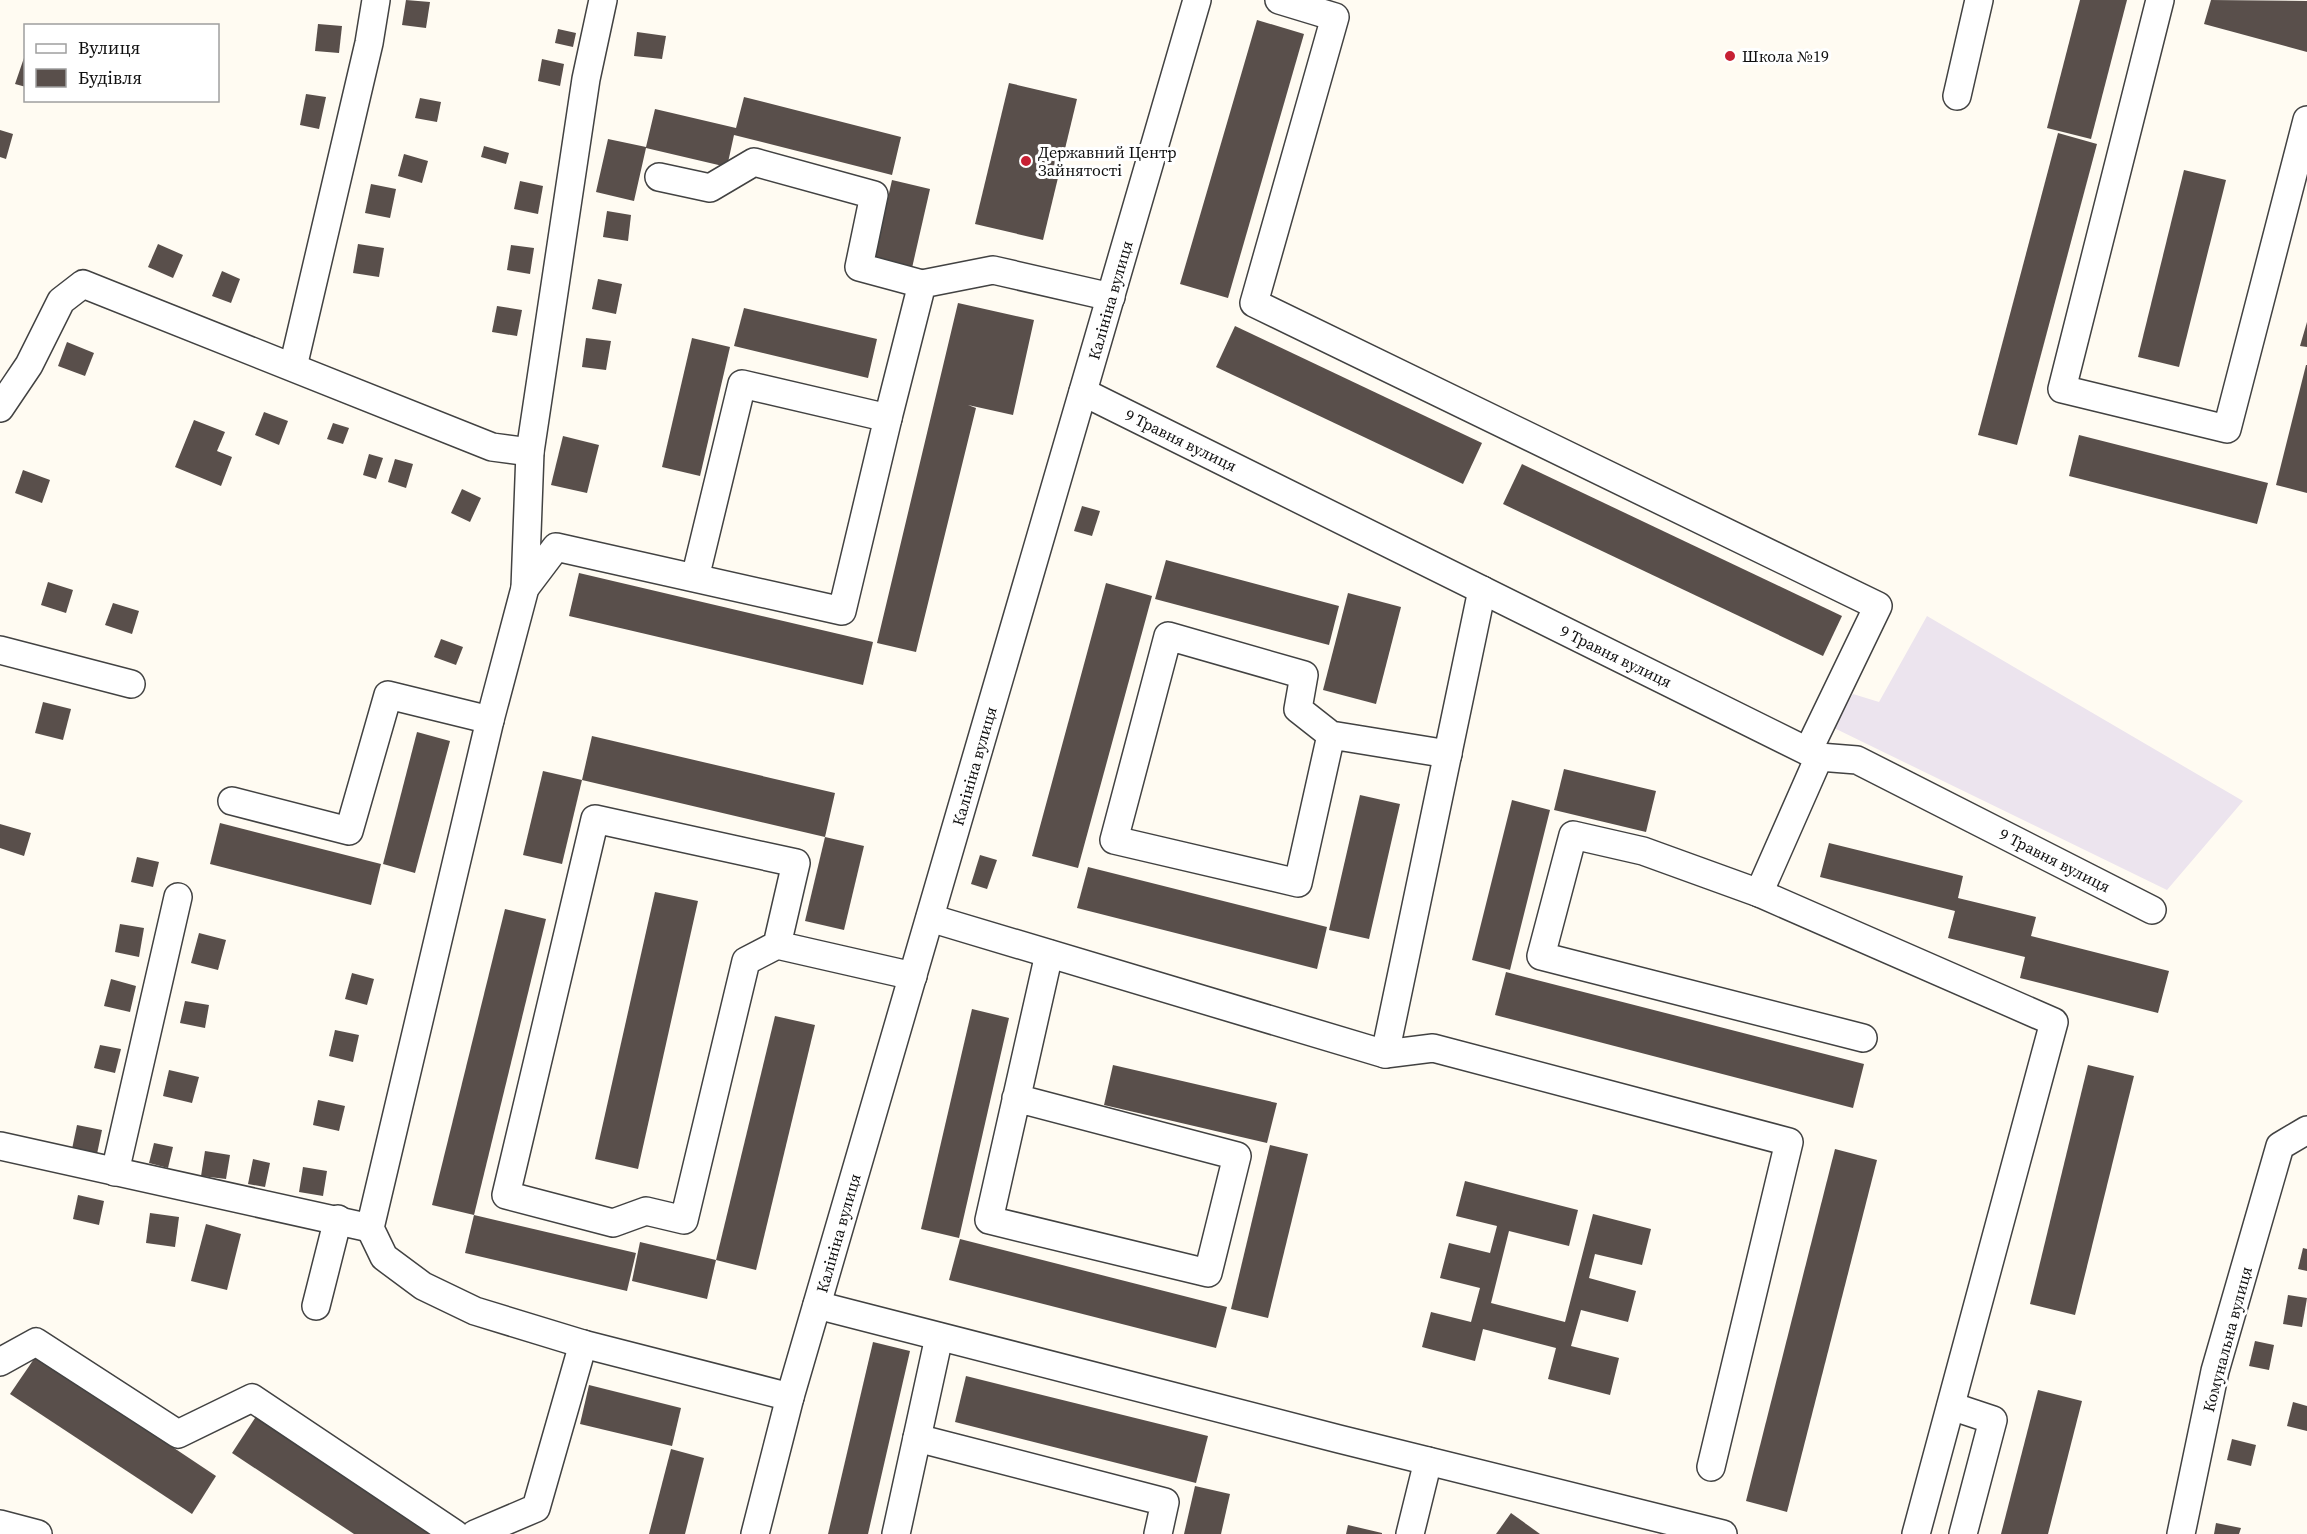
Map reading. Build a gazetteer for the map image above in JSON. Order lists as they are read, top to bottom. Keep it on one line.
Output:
{"streets":{"street":["Калініна вулиця","9 Травня вулиця","Комунальна вулиця"]},"crossings":[["Калініна вулиця","9 Травня вулиця"]],"places":["Школа №19","Державний Центр Зайнятості"],"legend":["Вулиця","Будівля"]}
